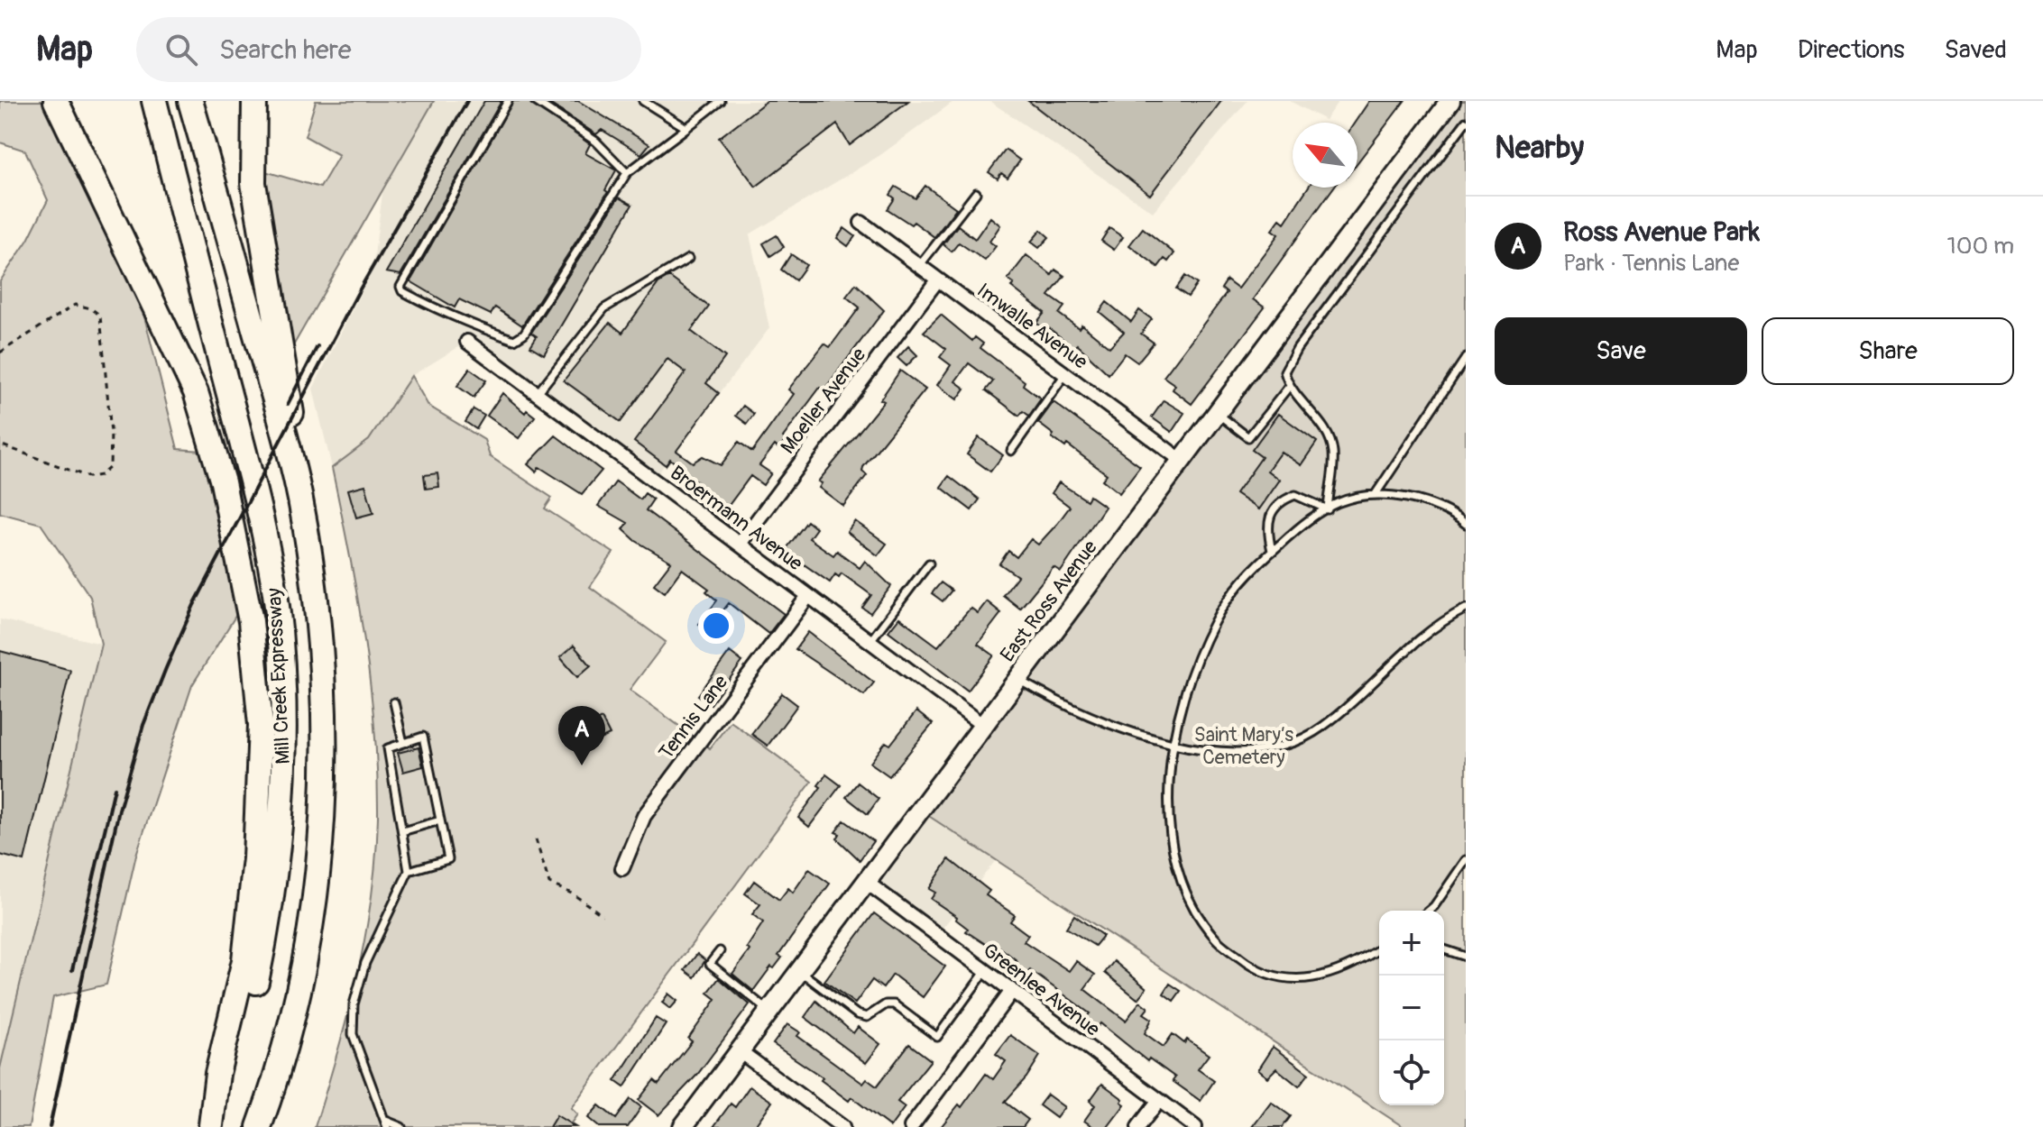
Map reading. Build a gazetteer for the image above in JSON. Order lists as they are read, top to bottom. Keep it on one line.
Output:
{"streets":{"highway":["Mill Creek Expressway"],"street":["Imwalle Avenue","Moeller Avenue","Broermann Avenue","East Ross Avenue","Tennis Lane","Greenlee Avenue"]},"crossings":[["Imwalle Avenue","Moeller Avenue"],["Imwalle Avenue","East Ross Avenue"],["Moeller Avenue","Broermann Avenue"],["Broermann Avenue","East Ross Avenue"],["Broermann Avenue","Tennis Lane"],["East Ross Avenue","Greenlee Avenue"]],"parks":["Saint Mary’s Cemetery"],"north":"top left","page":{"header":"Map","search":"Search here","nav":["Map","Directions","Saved"],"heading":"Nearby","list":[{"mark":"A","name":"Ross Avenue Park","note":"Park · Tennis Lane","value":"100 m"}],"buttons":["Save","Share"],"pins":"A","map_buttons":["+","−"]}}
